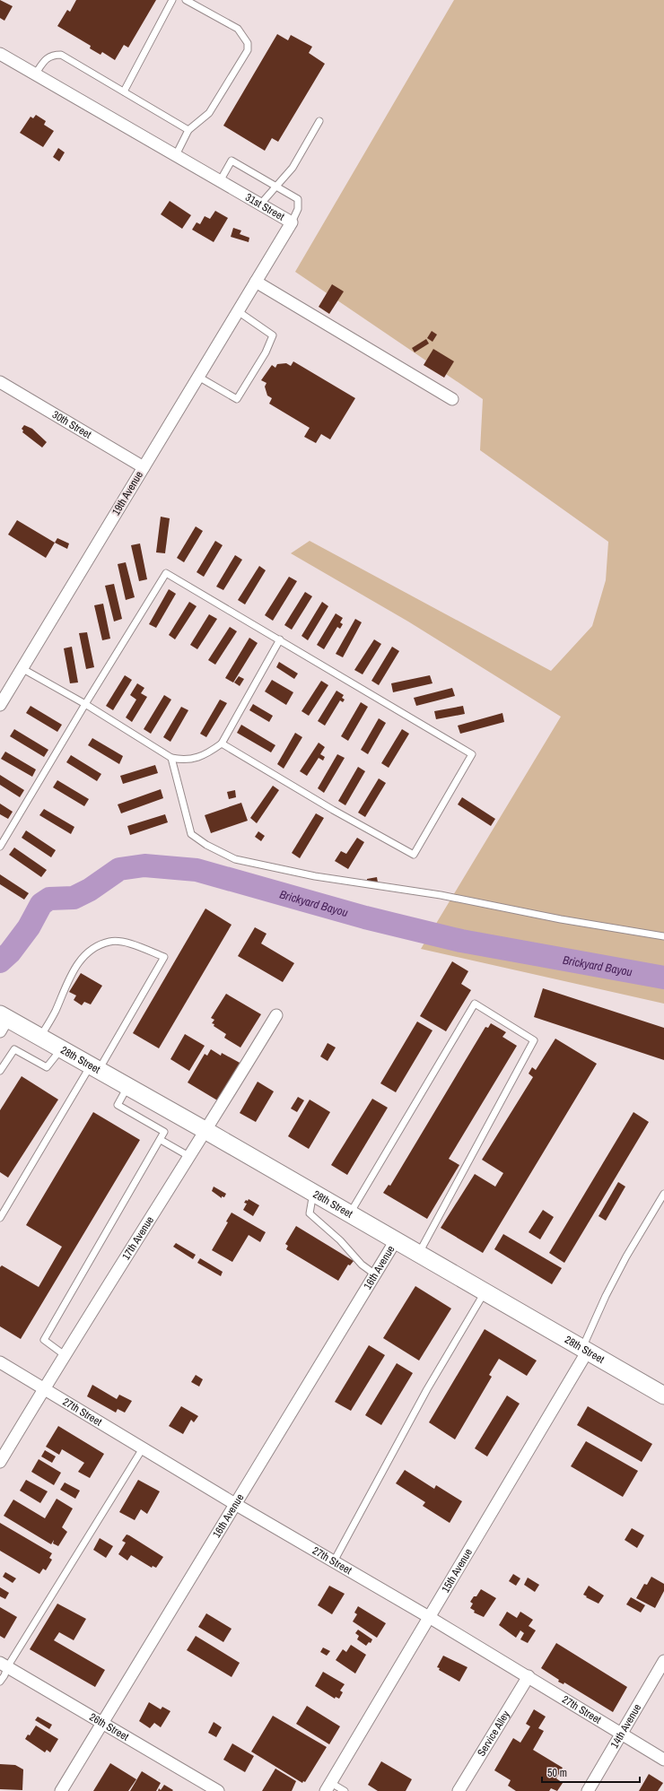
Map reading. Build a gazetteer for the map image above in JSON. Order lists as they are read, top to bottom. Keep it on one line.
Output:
{"streets":{"main road":["28th Street"],"street":["31st Street","30th Street","19th Avenue","17th Avenue","16th Avenue","27th Street","15th Avenue","14th Avenue","26th Street","Service Alley"]},"crossings":[["31st Street","19th Avenue"],["30th Street","19th Avenue"],["28th Street","17th Avenue"],["28th Street","16th Avenue"],["28th Street","15th Avenue"],["17th Avenue","27th Street"],["16th Avenue","27th Street"],["16th Avenue","26th Street"],["27th Street","15th Avenue"],["27th Street","14th Avenue"],["27th Street","Service Alley"]],"water":["Brickyard Bayou"],"scale_bar":"50 m"}
